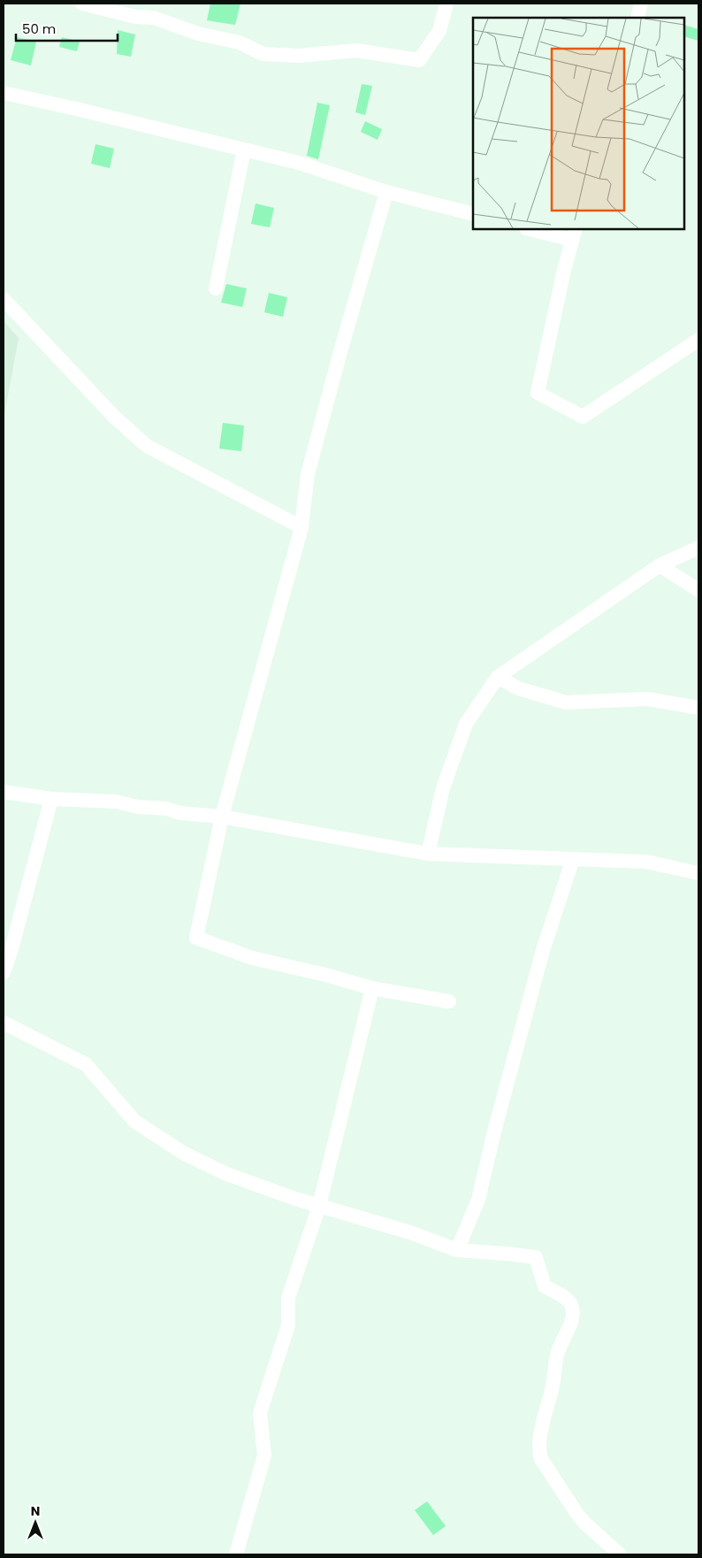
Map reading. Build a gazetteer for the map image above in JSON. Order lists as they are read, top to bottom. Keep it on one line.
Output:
{"scale_bar":"50 m","north":"top"}
